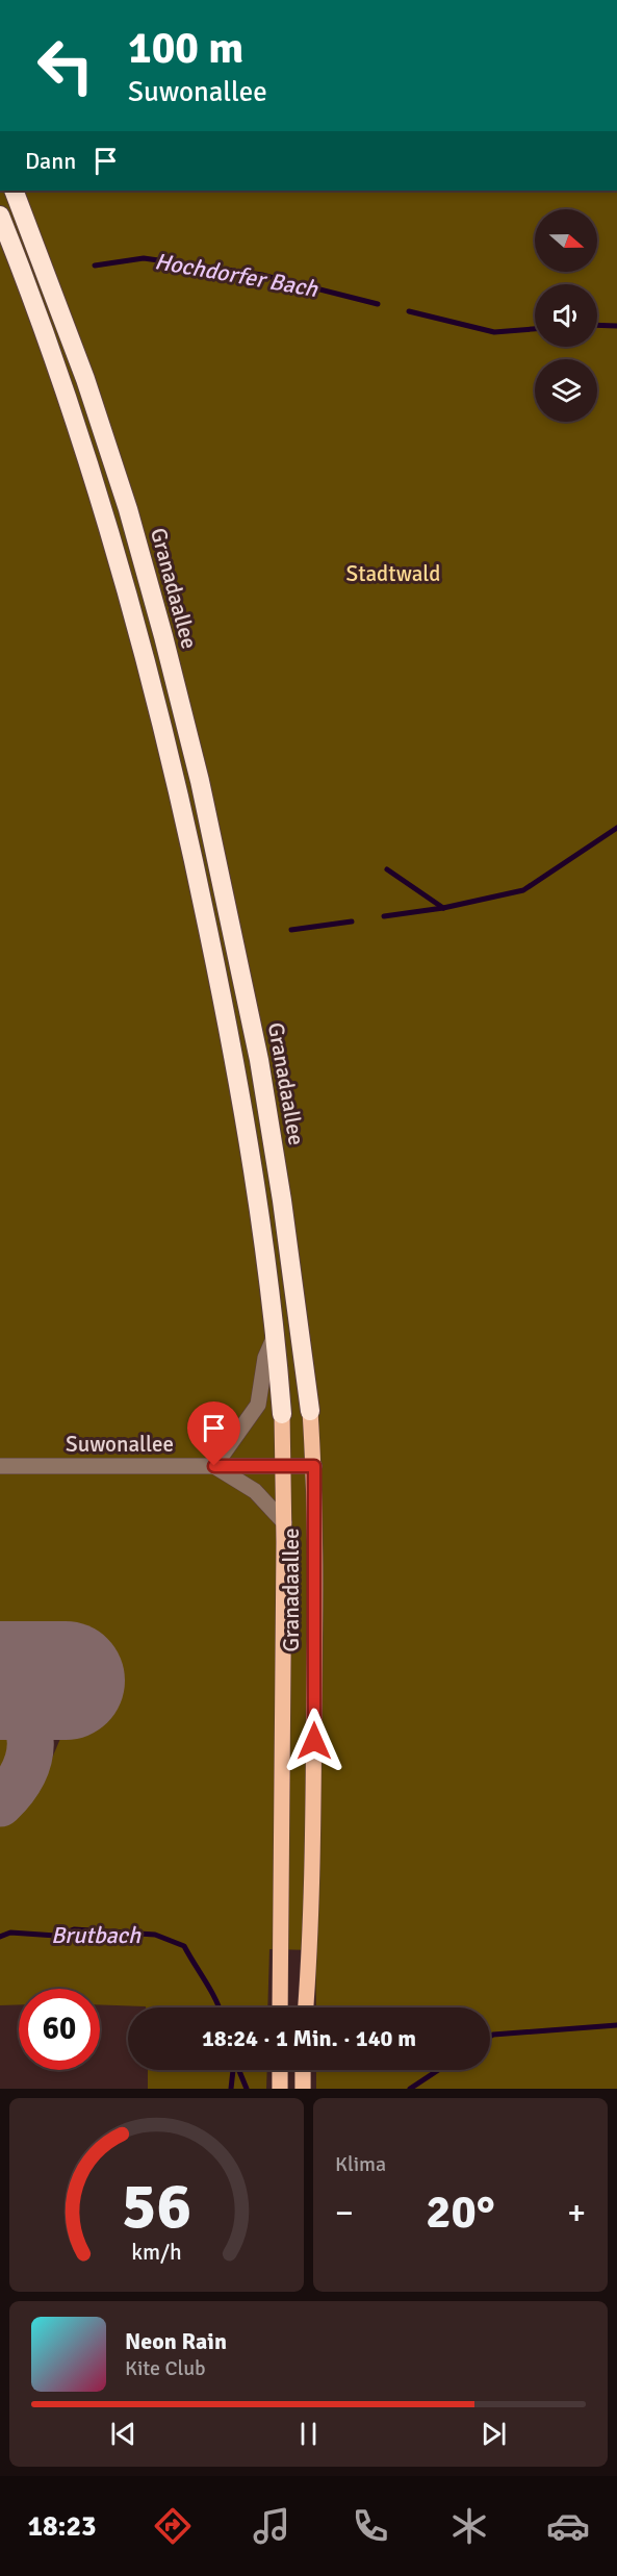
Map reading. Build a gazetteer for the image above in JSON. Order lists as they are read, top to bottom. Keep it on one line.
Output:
{"streets":{"highway":["Granadaallee"],"street":["Suwonallee"]},"crossings":[["Granadaallee","Suwonallee"]],"water":["Hochdorfer Bach","Brutbach"],"parks":["Stadtwald"],"north":"right","page":{"turn":["100 m","Suwonallee"],"then":"Dann","limit":"60","trip":"18:24 · 1 Min. · 140 m","tile":"Klima","heat":["−","20°","+"],"song":["Neon Rain","Kite Club"],"tabs":"18:23","gauge":["56","km/h"]}}
